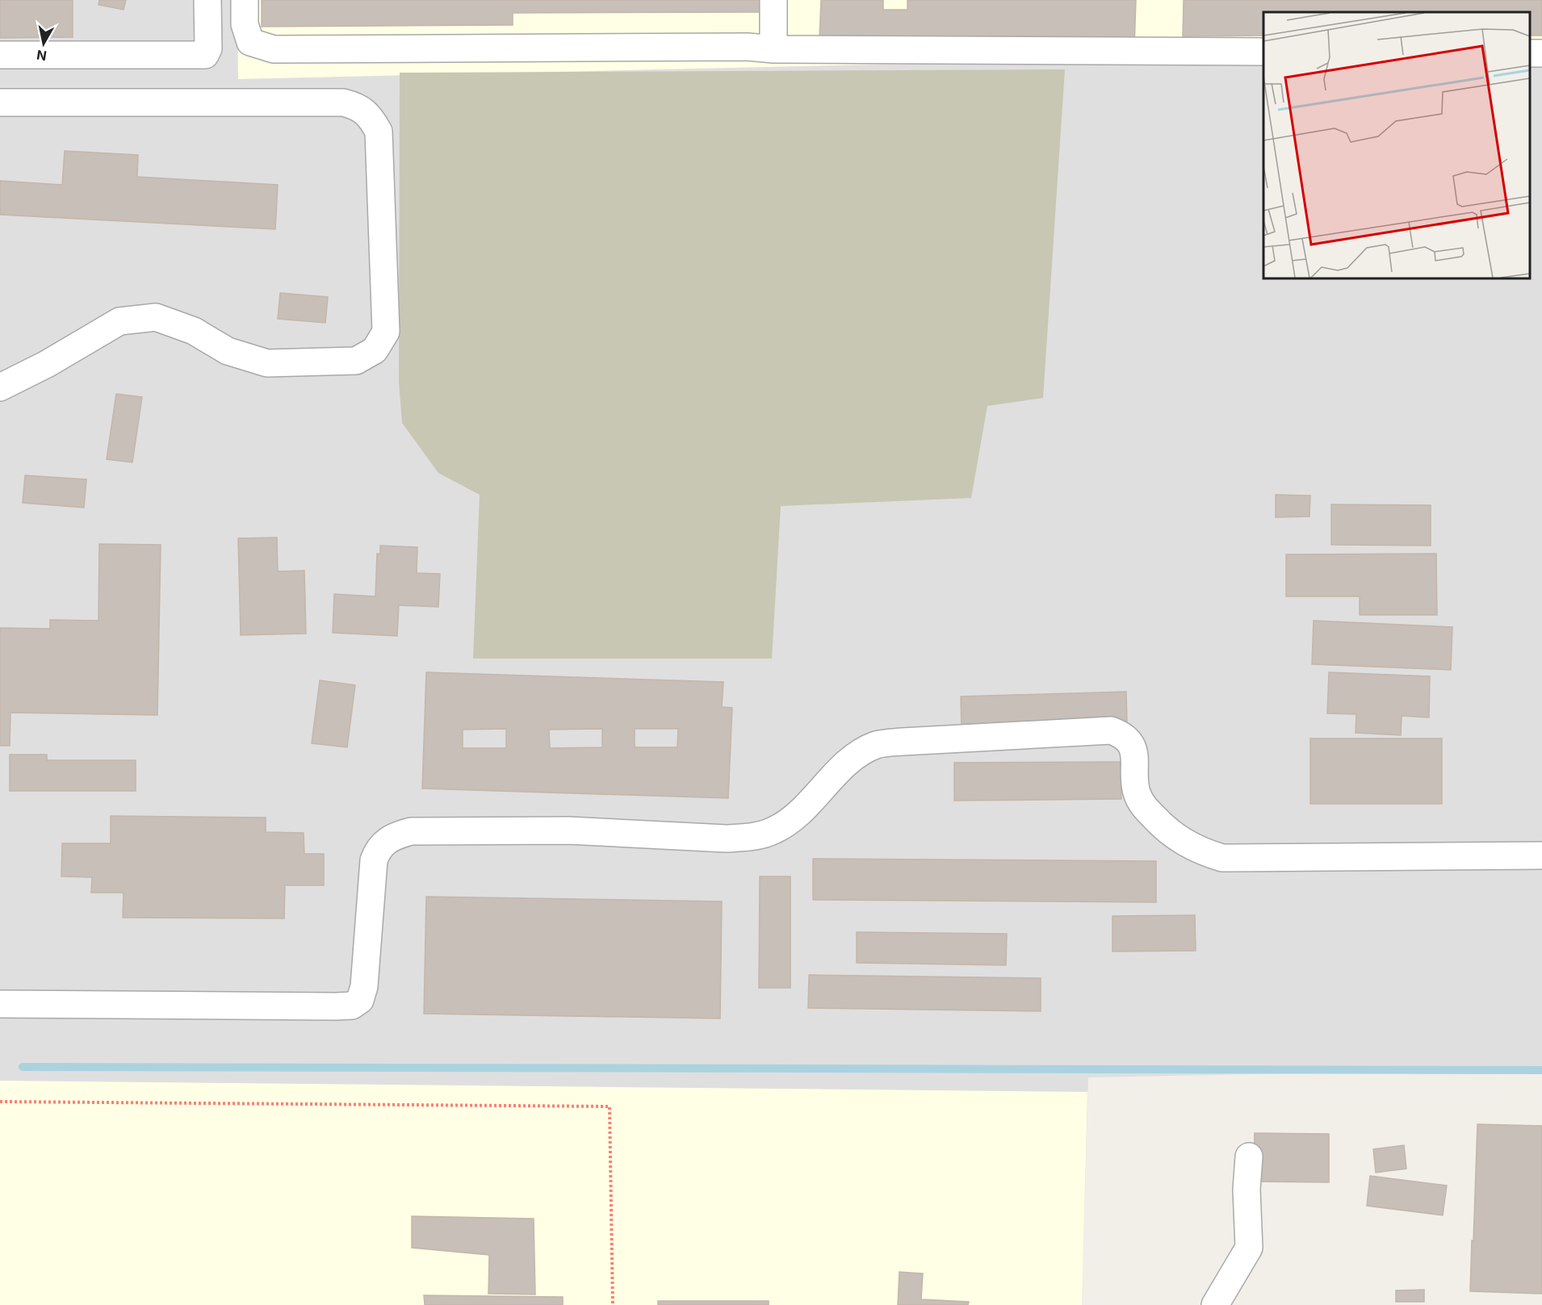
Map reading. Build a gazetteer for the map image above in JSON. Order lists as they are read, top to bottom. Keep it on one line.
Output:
{"north":"bottom"}
